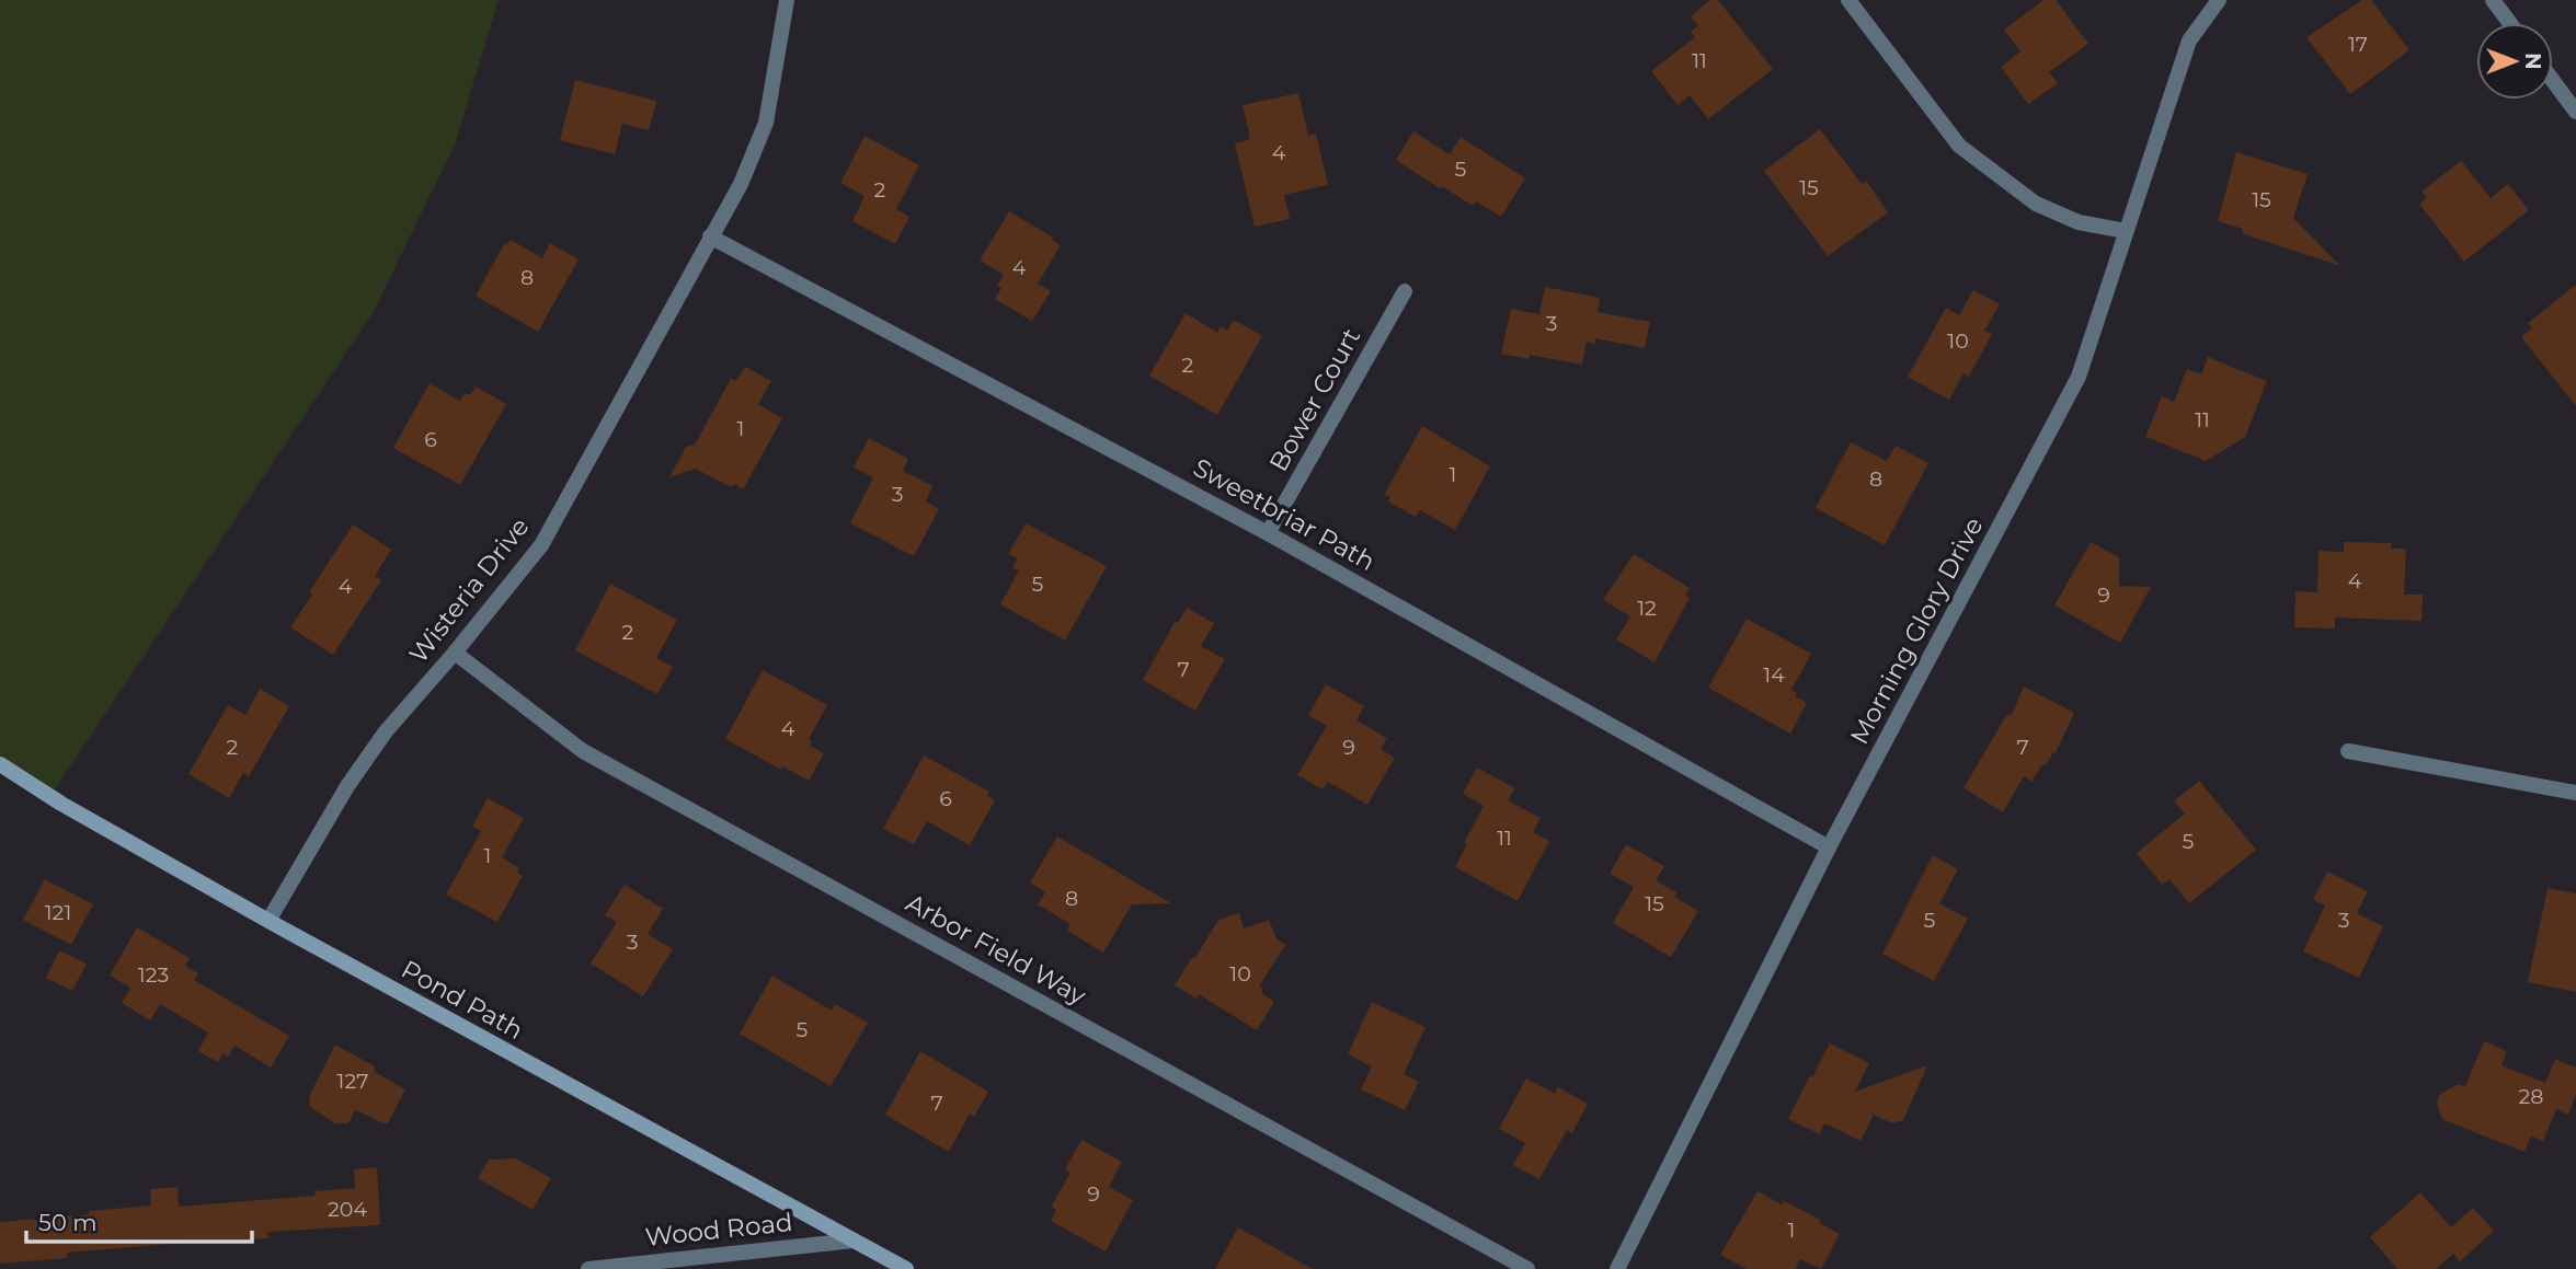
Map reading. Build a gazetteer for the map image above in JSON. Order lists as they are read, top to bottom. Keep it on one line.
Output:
{"streets":{"street":["Bower Court","Sweetbriar Path","Wisteria Drive","Morning Glory Drive","Arbor Field Way","Pond Path","Wood Road"]},"crossings":[["Bower Court","Sweetbriar Path"],["Sweetbriar Path","Wisteria Drive"],["Sweetbriar Path","Morning Glory Drive"],["Wisteria Drive","Arbor Field Way"],["Wisteria Drive","Pond Path"],["Pond Path","Wood Road"]],"house_numbers":["17","11","4","5","15","2","15","4","8","3","10","2","11","1","6","1","8","3","4","5","4","9","12","2","7","14","4","2","9","7","6","11","5","1","8","15","121","5","3","3","10","123","5","127","28","7","9","204","1"],"scale_bar":"50 m","north":"right"}
